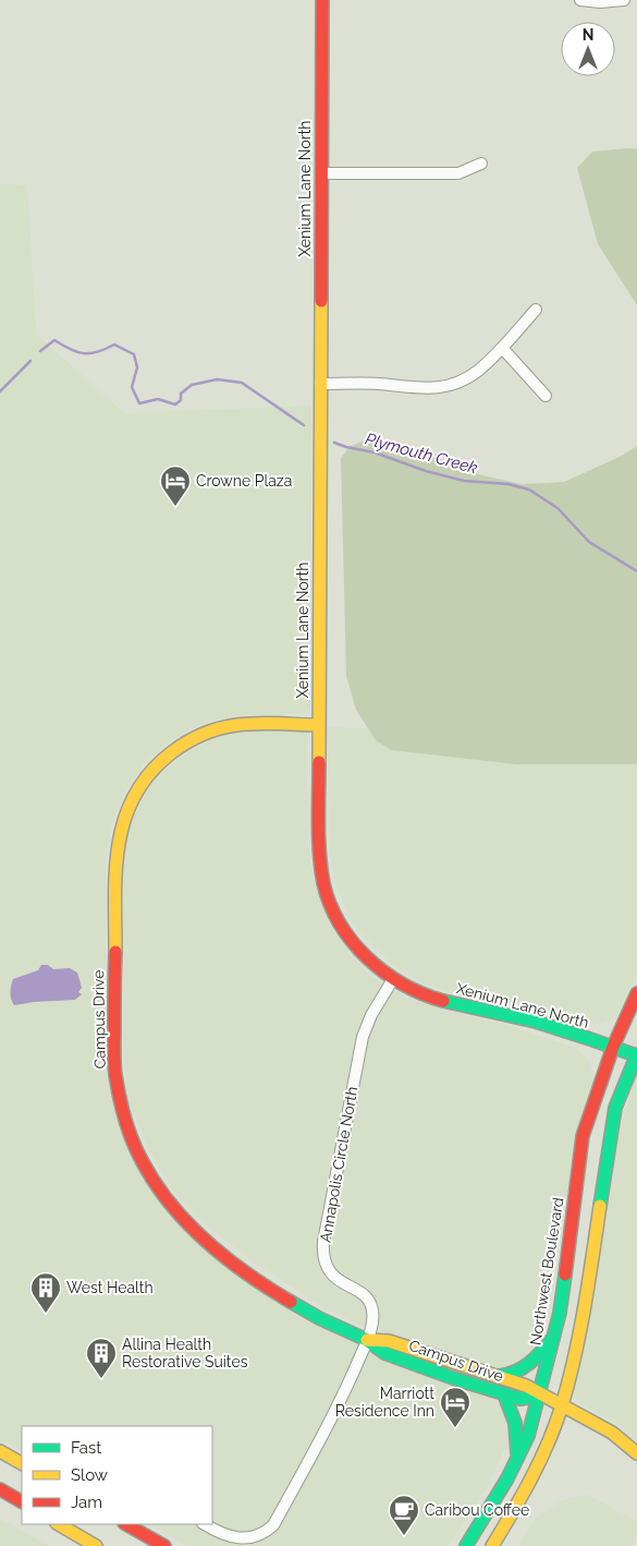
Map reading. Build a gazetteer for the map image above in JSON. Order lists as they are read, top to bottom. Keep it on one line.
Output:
{"streets":{"main road":["Xenium Lane North","Campus Drive","Northwest Boulevard"],"street":["Annapolis Circle North"]},"crossings":[["Xenium Lane North","Campus Drive"],["Xenium Lane North","Annapolis Circle North"],["Xenium Lane North","Northwest Boulevard"],["Campus Drive","Annapolis Circle North"],["Campus Drive","Northwest Boulevard"]],"water":["Plymouth Creek"],"places":{"hotel":["Crowne Plaza","Marriott Residence Inn"],"building":["West Health","Allina Health Restorative Suites"],"cafe":["Caribou Coffee"]},"legend":["Fast","Slow","Jam"],"north":"top"}
